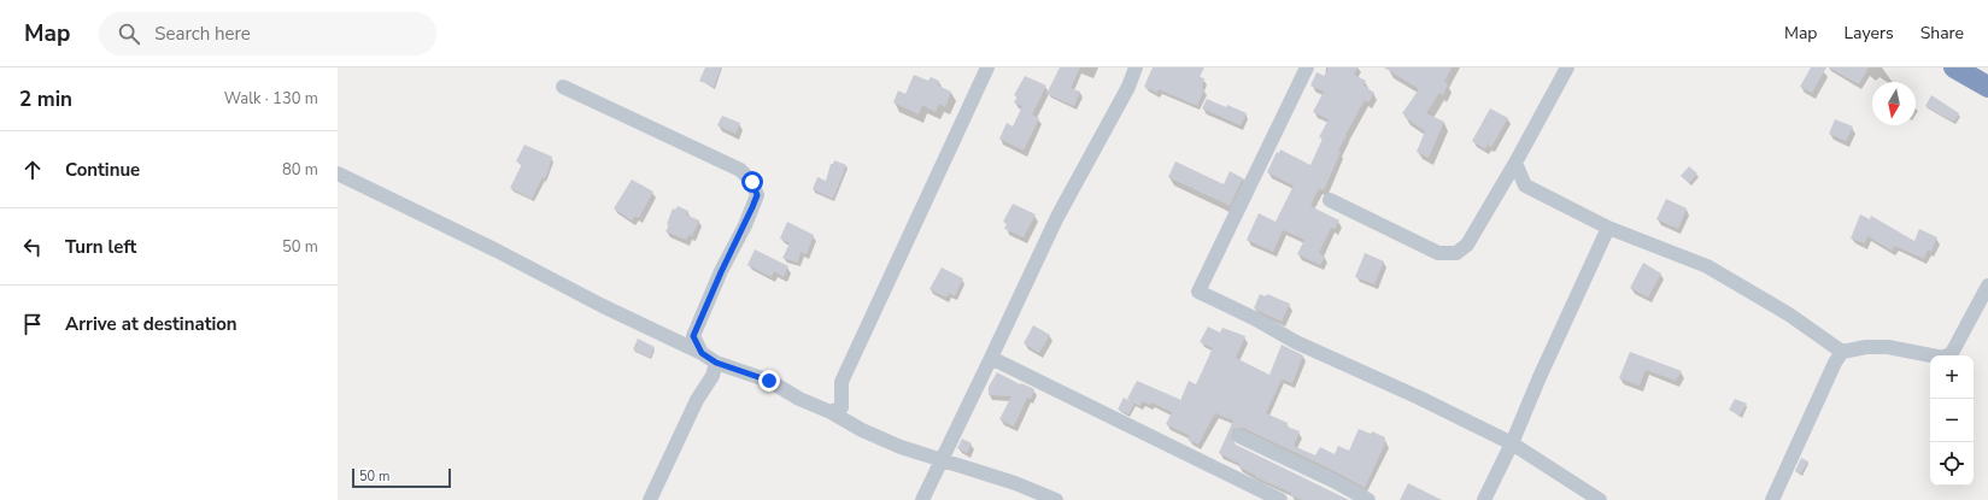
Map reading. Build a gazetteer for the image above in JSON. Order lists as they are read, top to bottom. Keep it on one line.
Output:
{"scale_bar":"50 m","north":"bottom","page":{"header":"Map","search":"Search here","nav":["Map","Layers","Share"],"heading":["2 min","Walk · 130 m"],"list":[["Continue","80 m"],["Turn left","50 m"],"Arrive at destination"],"map_buttons":["+","−"],"scale":"50 m"}}
